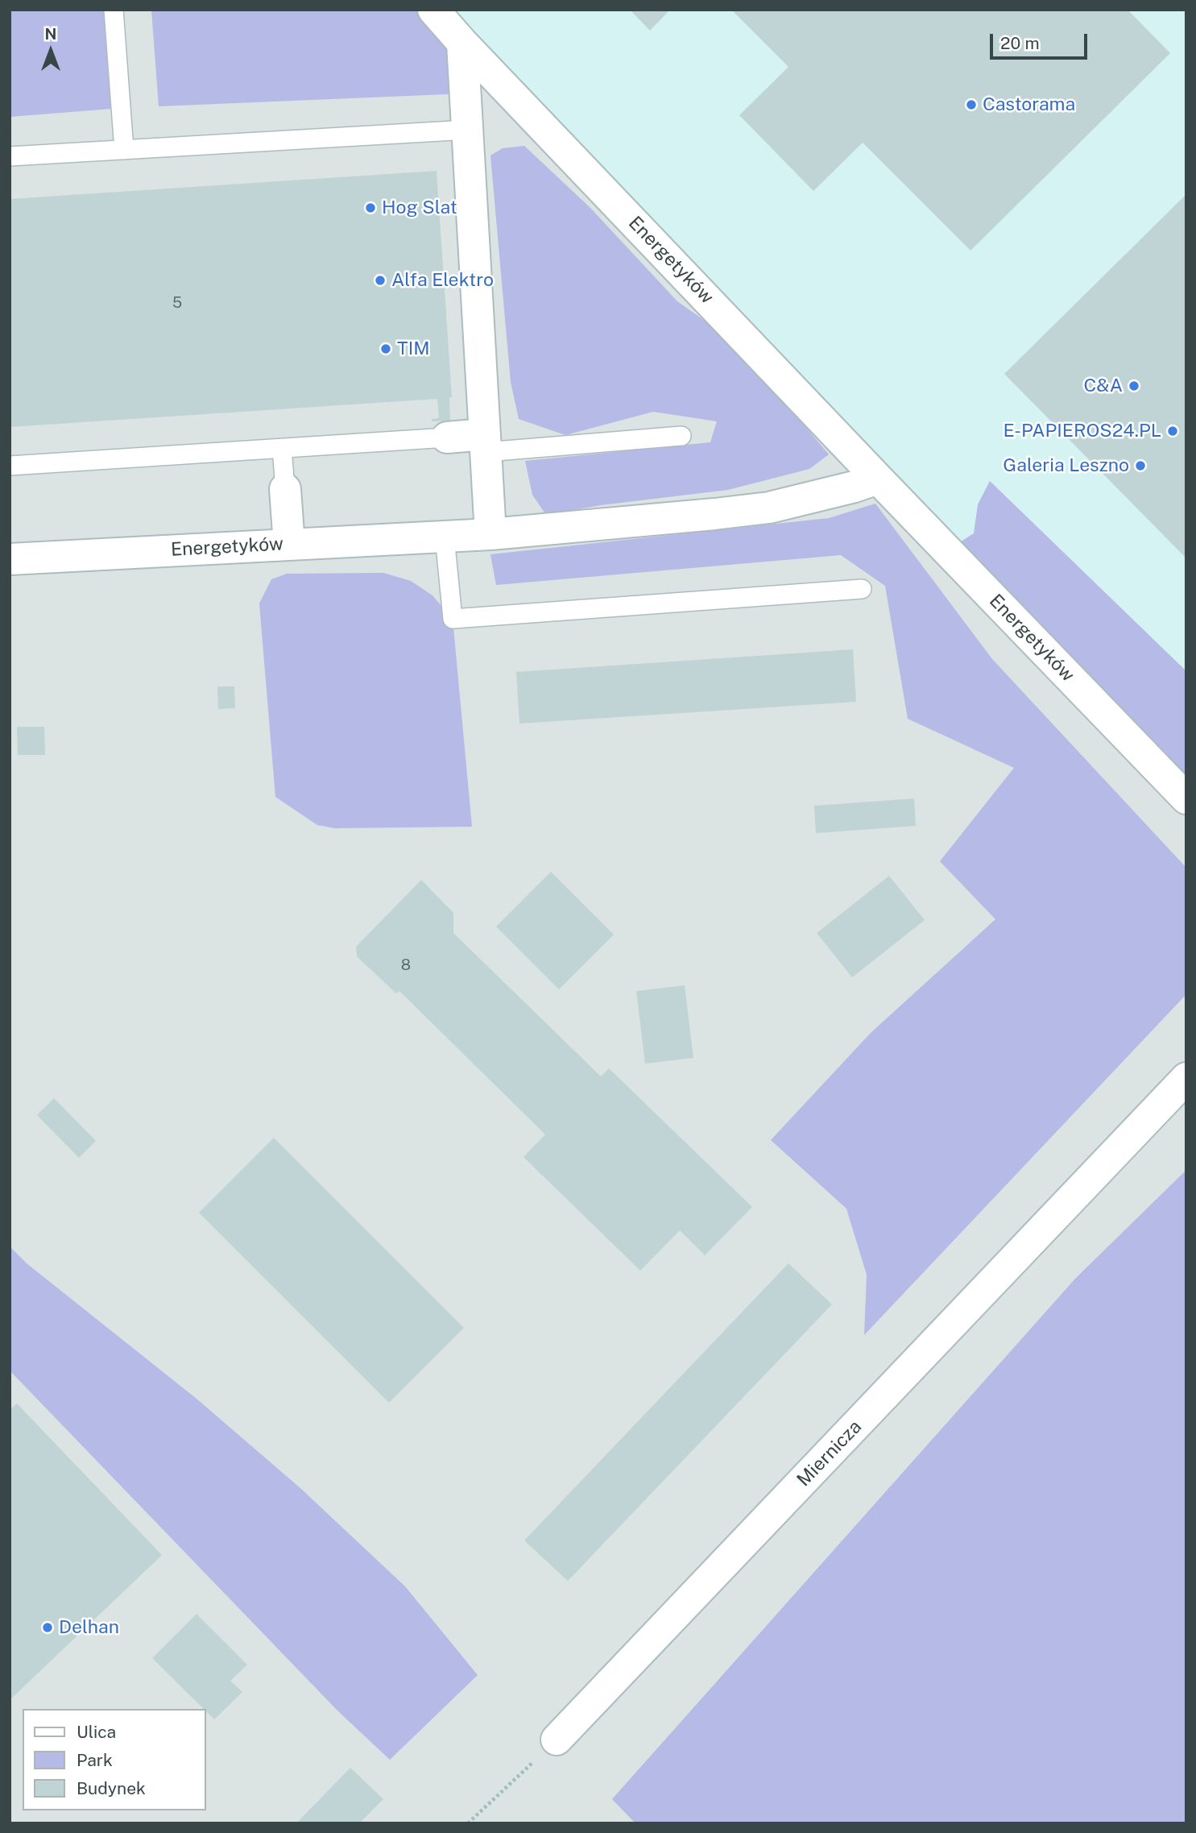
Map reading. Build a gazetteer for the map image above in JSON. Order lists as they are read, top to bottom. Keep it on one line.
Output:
{"streets":{"street":["Energetyków","Miernicza"]},"places":["Castorama","Hog Slat","Alfa Elektro","TIM","C&A","E-PAPIEROS24.PL","Galeria Leszno","Delhan"],"house_numbers":["5","8"],"legend":["Ulica","Park","Budynek"],"scale_bar":"20 m","north":"top"}
